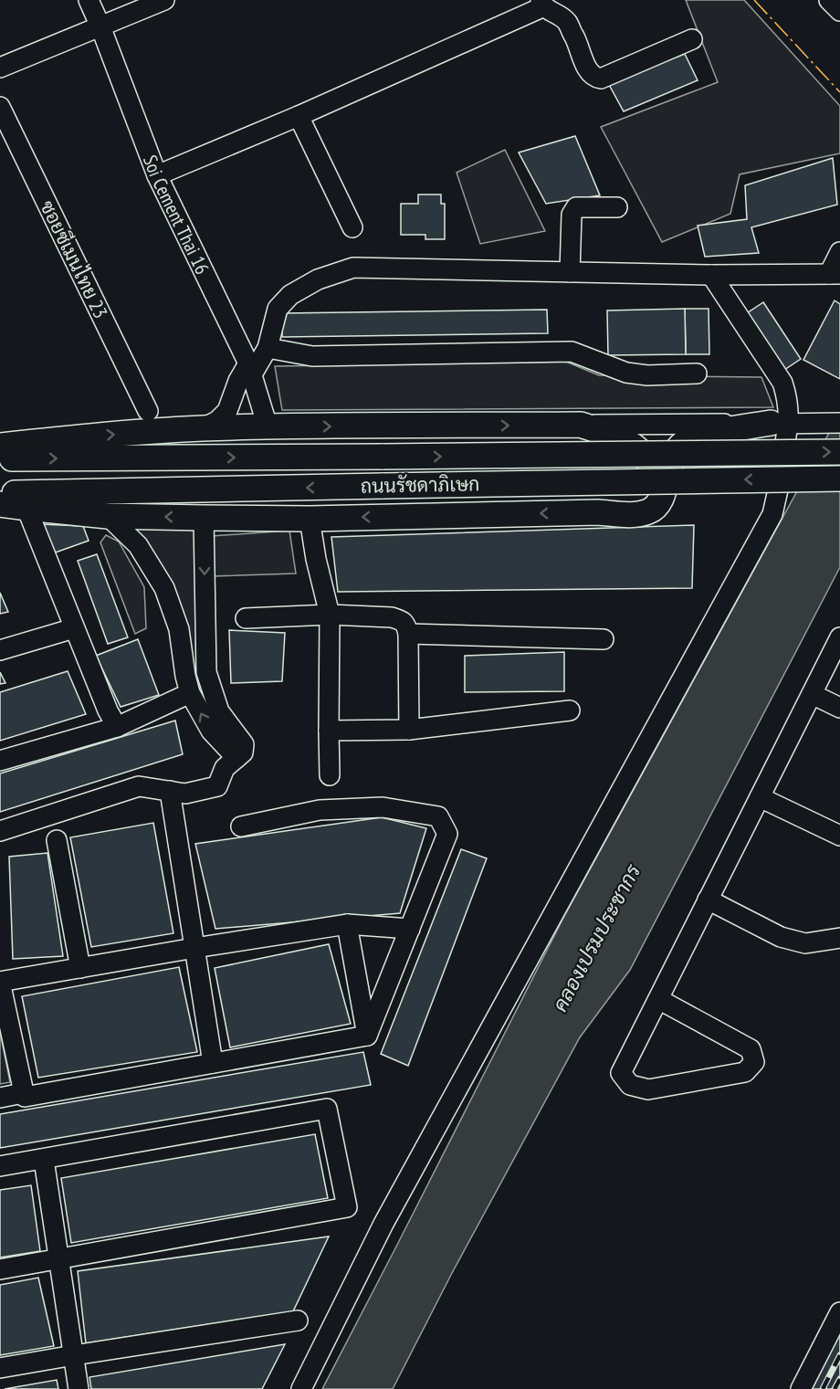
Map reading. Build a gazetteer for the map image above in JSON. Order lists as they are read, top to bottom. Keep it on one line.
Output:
{"streets":{"main road":["ถนนรัชดาภิเษก"],"street":["Soi Cement Thai 16","ซอยซีเมนไทย 23"]},"water":["คลองเปรมประชากร"]}
